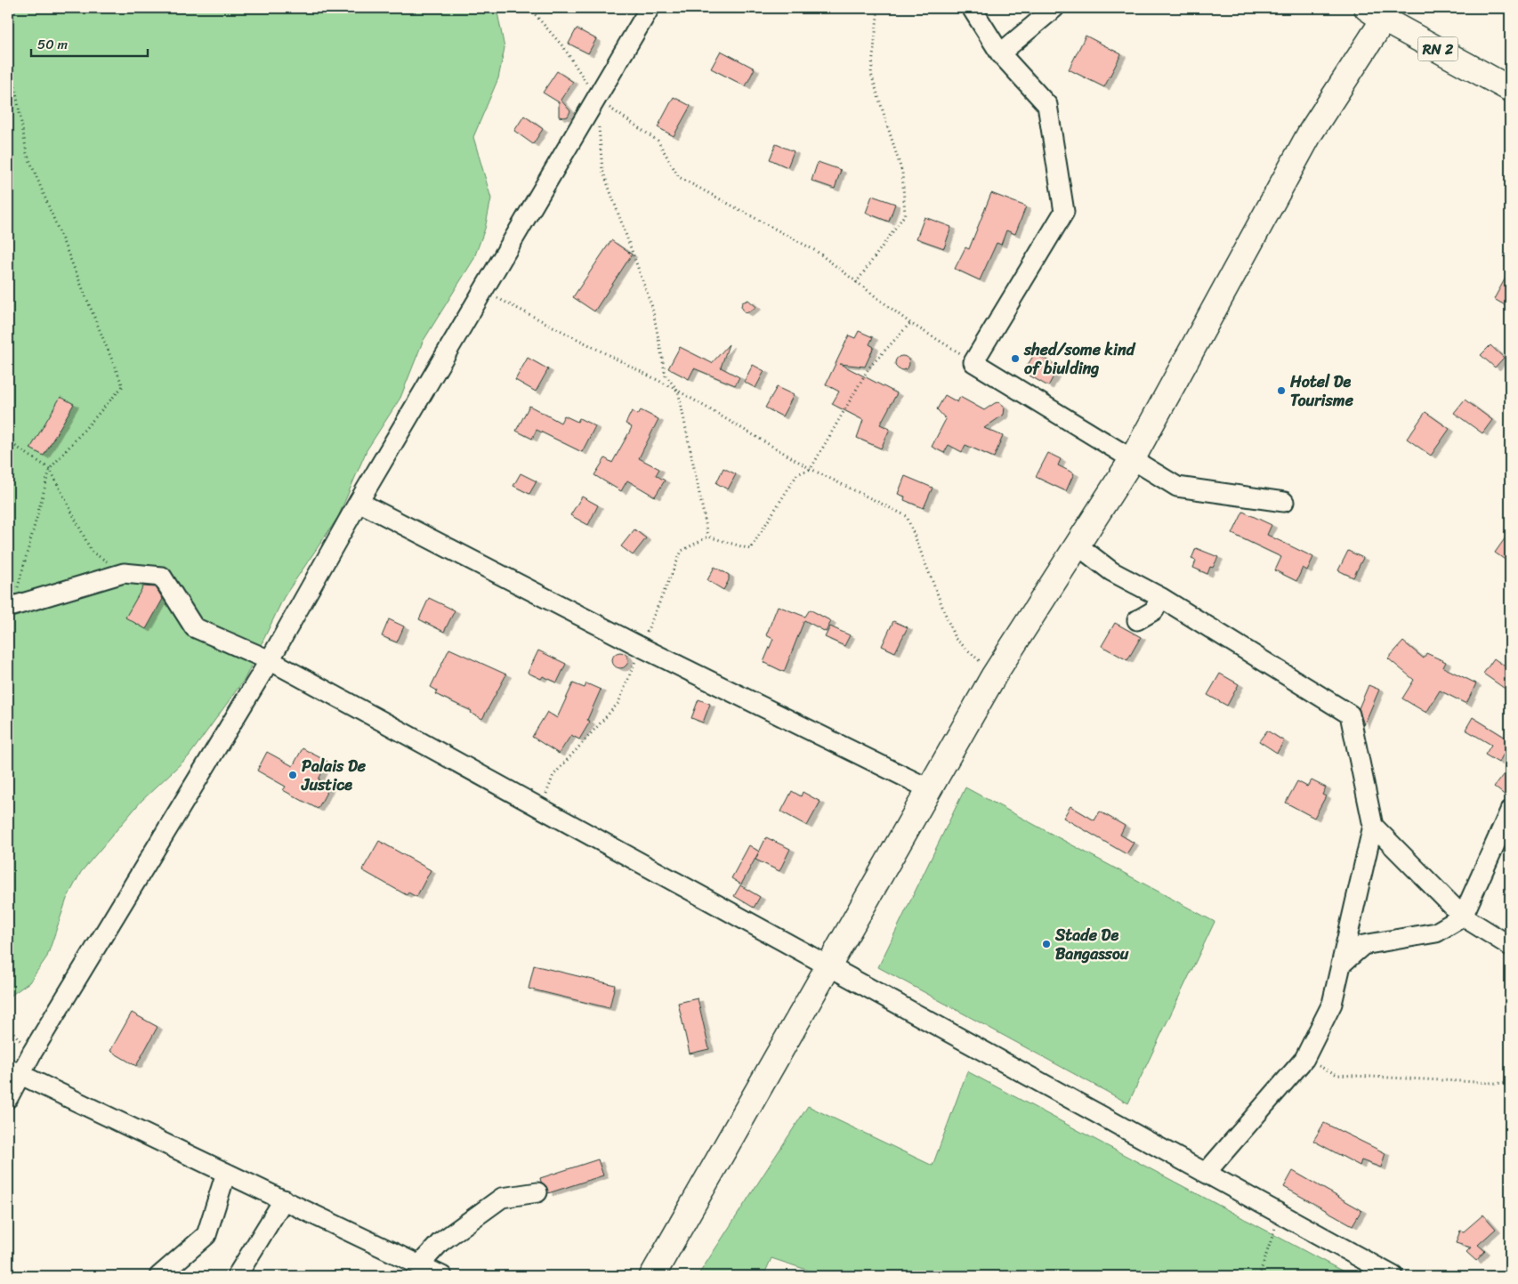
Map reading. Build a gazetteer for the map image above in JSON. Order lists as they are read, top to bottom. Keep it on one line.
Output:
{"streets":{"main road":["RN 2"]},"places":["shed/some kind of biulding","Hotel De Tourisme","Palais De Justice","Stade De Bangassou"],"scale_bar":"50 m"}
